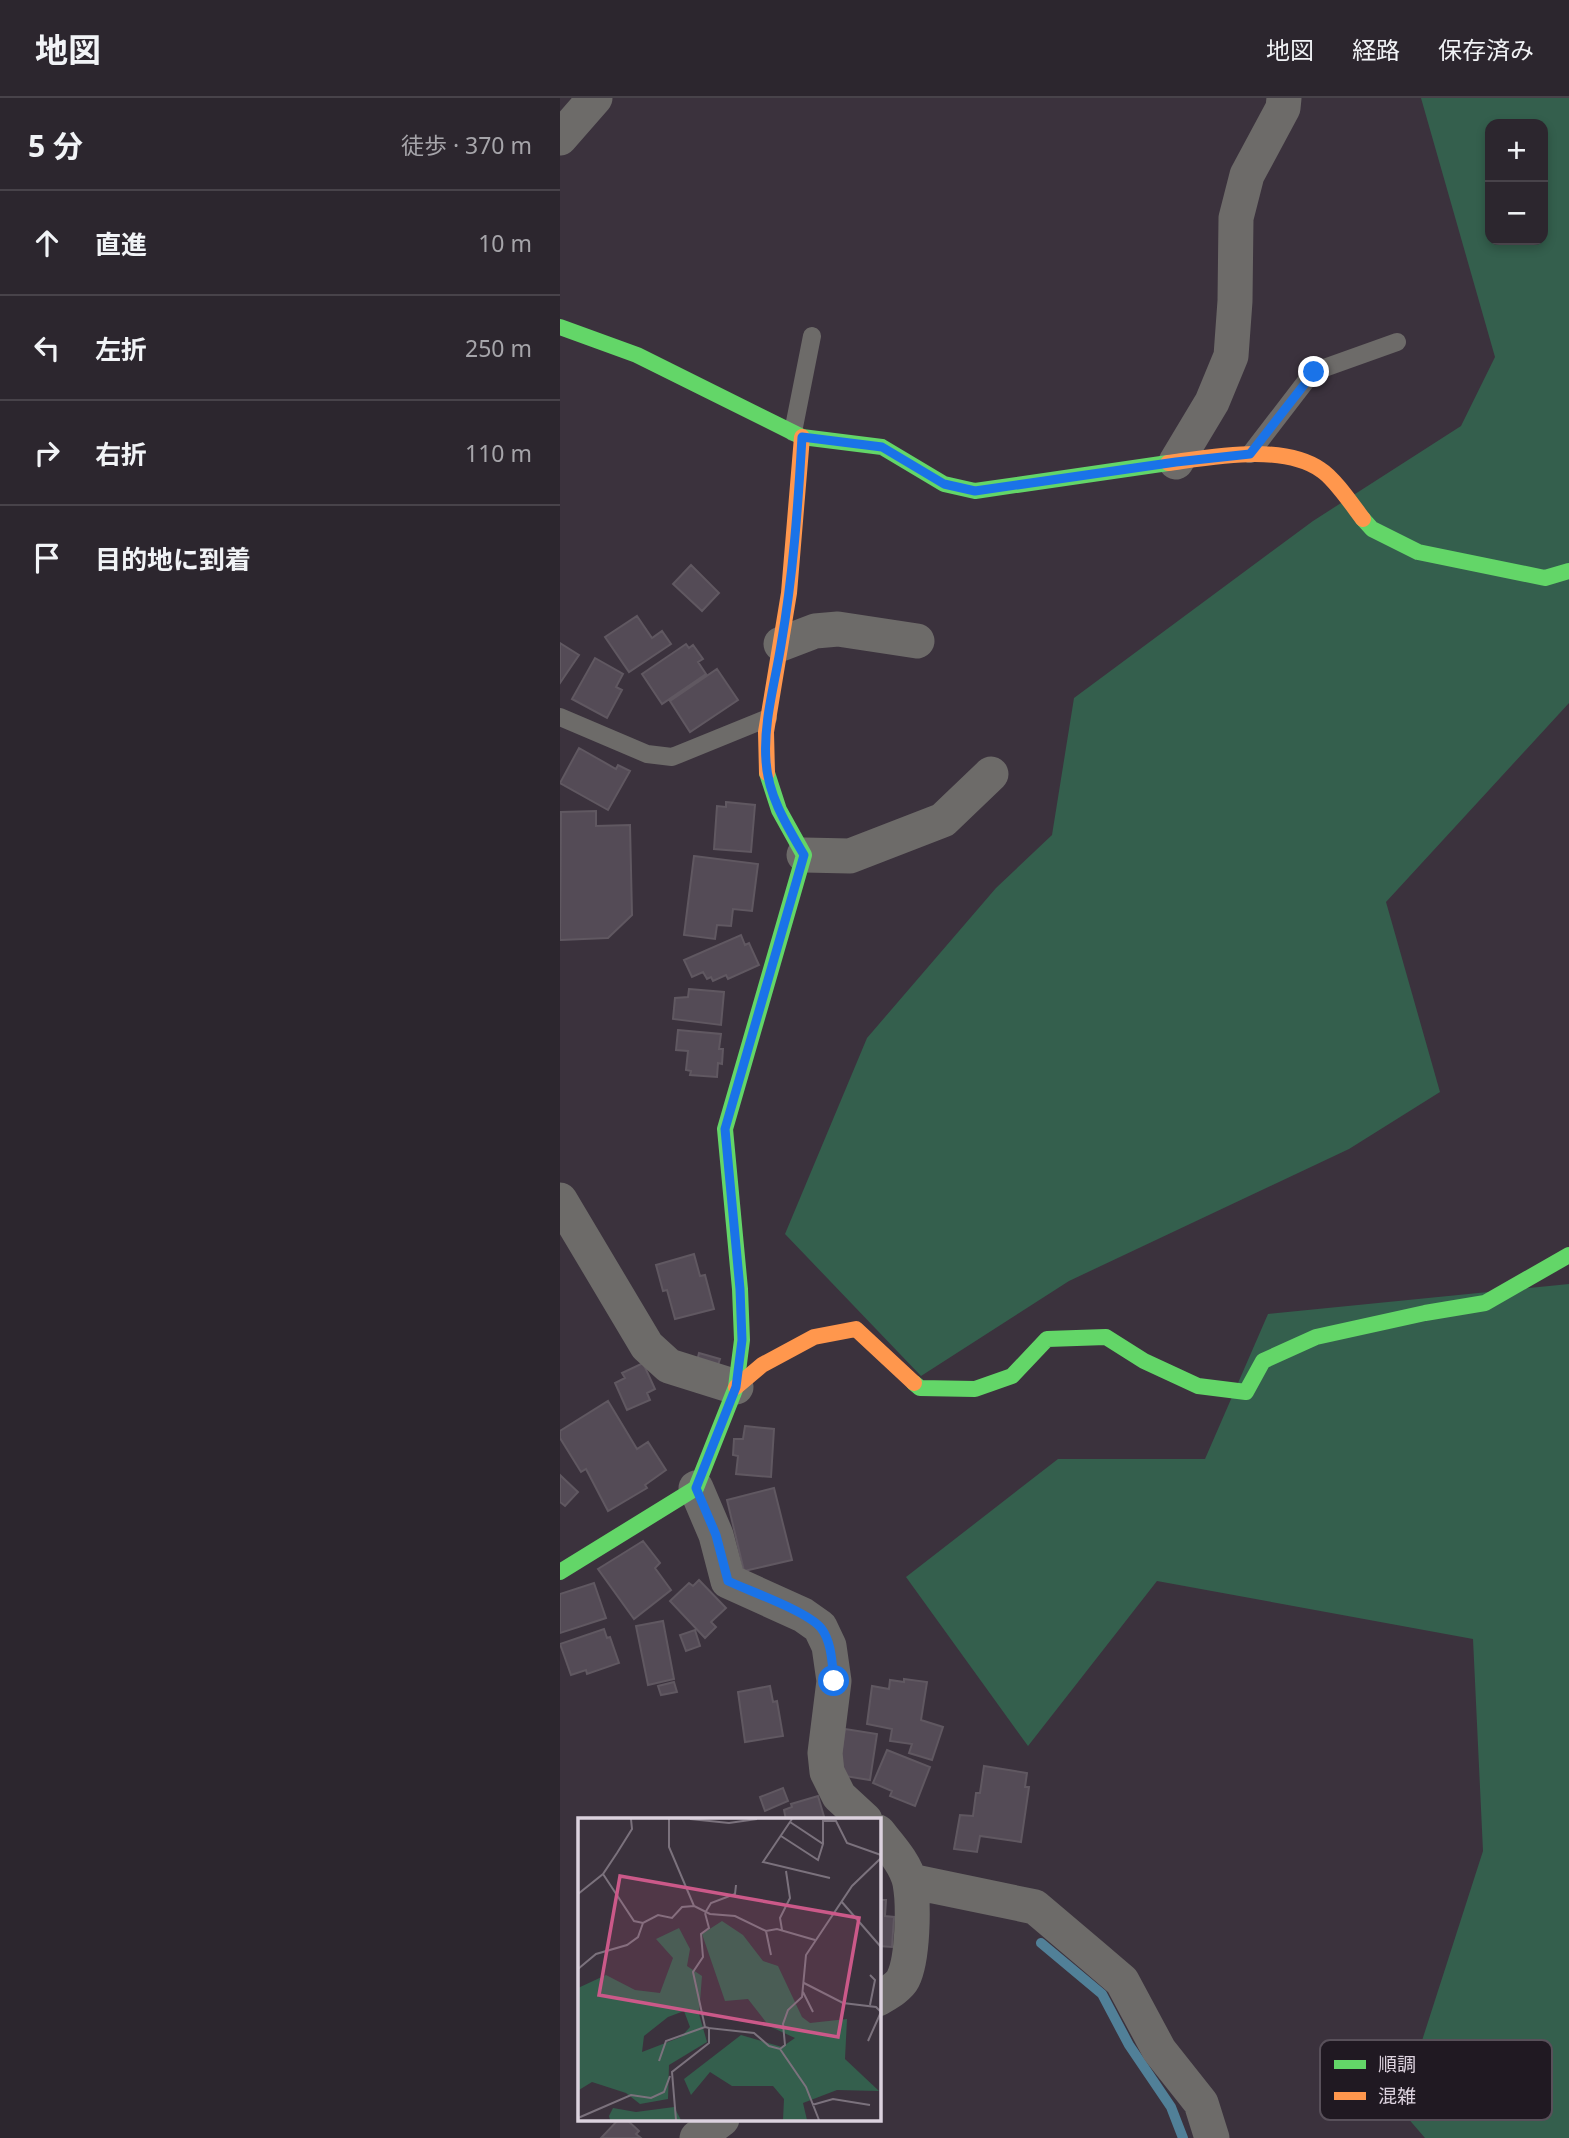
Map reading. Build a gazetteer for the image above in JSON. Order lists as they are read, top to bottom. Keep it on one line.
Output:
{"legend":["順調","混雑"],"page":{"header":"地図","nav":["地図","経路","保存済み"],"heading":["5 分","徒歩 · 370 m"],"map_buttons":["+","−"],"list":[["直進","10 m"],["左折","250 m"],["右折","110 m"],"目的地に到着"]}}
